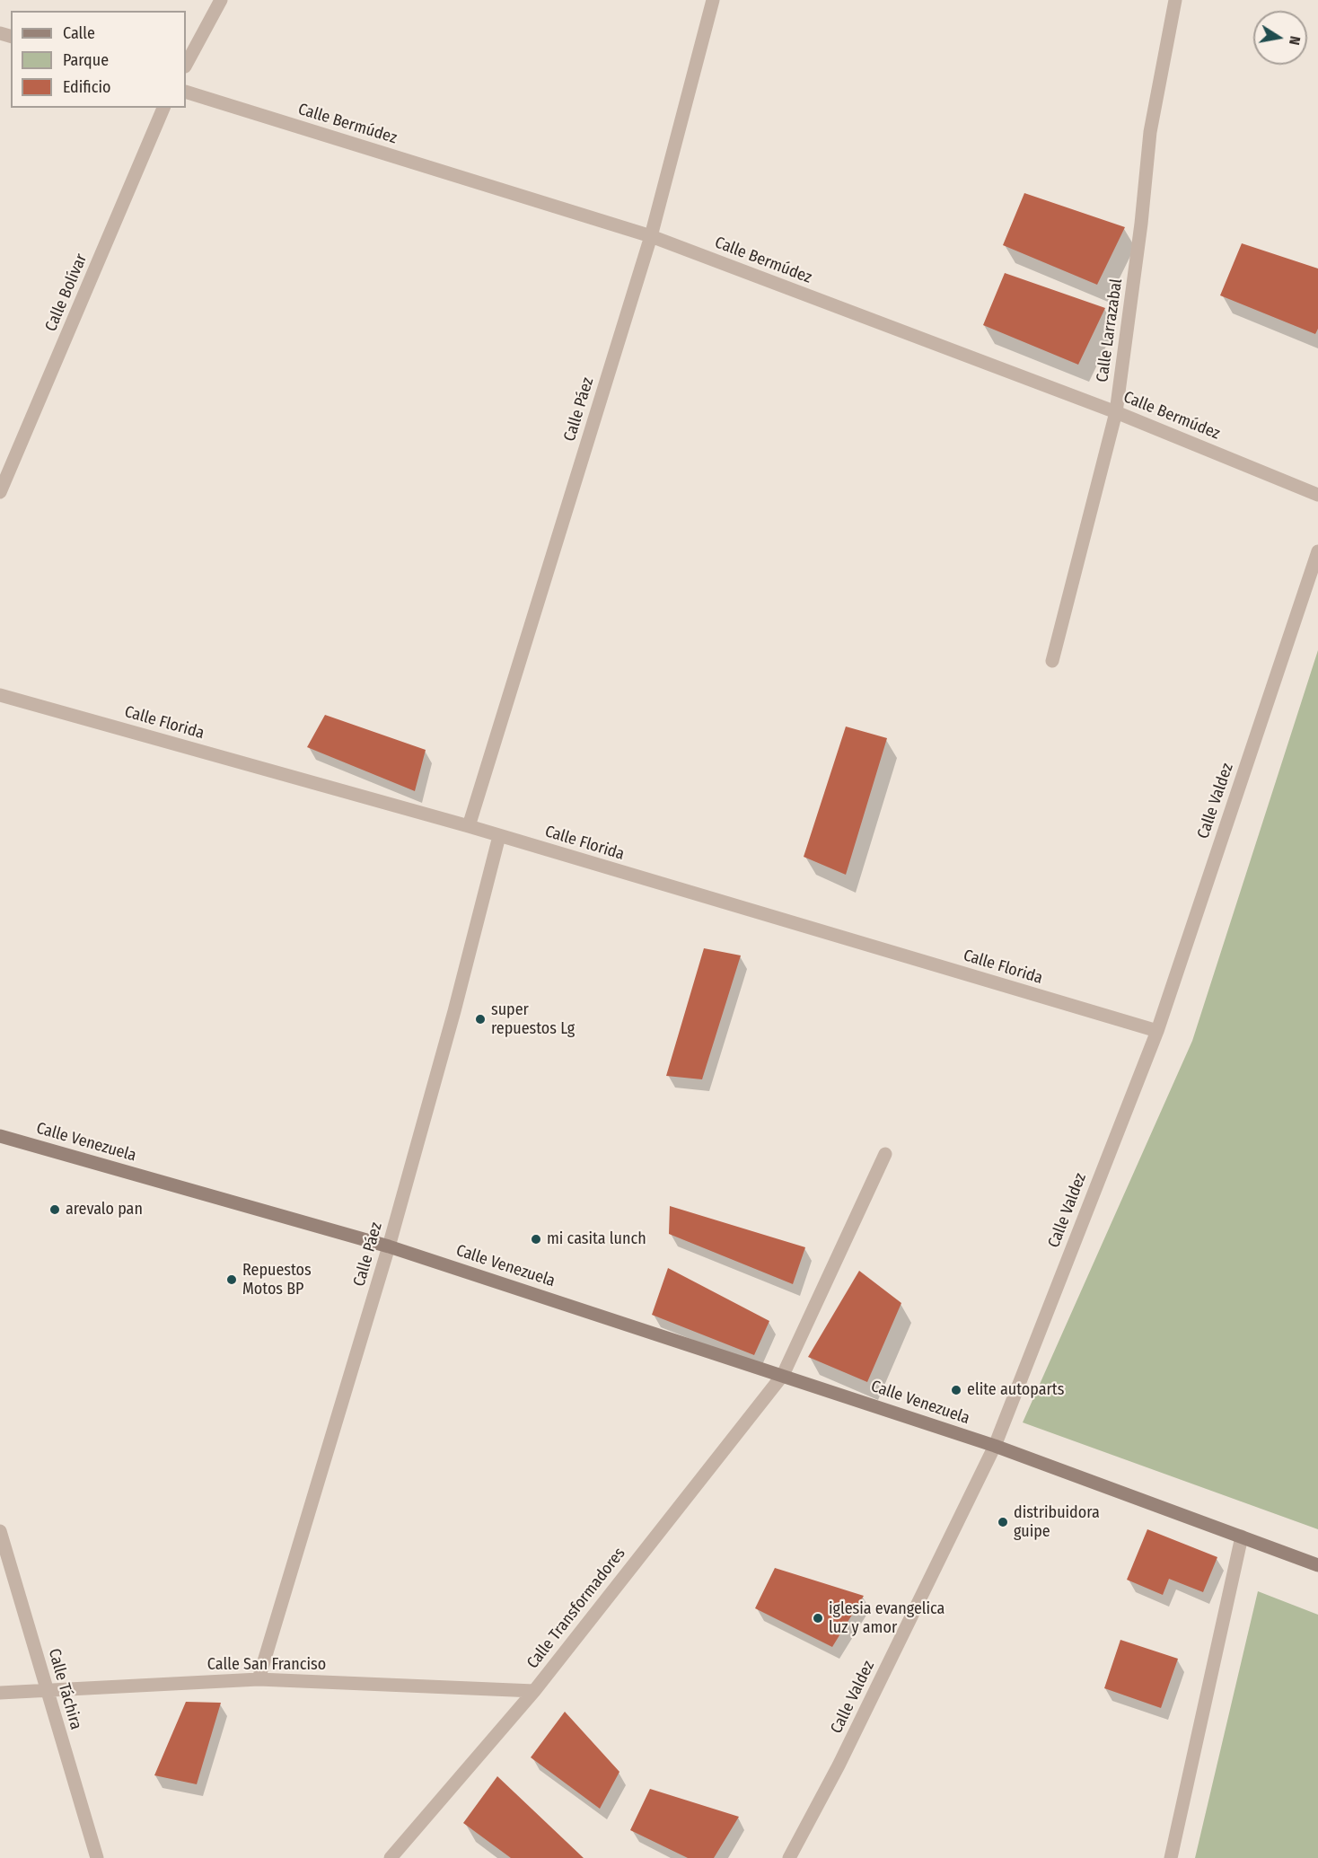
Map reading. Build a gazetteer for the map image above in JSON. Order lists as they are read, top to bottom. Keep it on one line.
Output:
{"streets":{"street":["Calle Bermúdez","Calle Bolívar","Calle Larrazabal","Calle Páez","Calle Florida","Calle Valdez","Calle Venezuela","Calle Transformadores","Calle San Franciso","Calle Táchira"]},"crossings":[["Calle Bermúdez","Calle Larrazabal"],["Calle Bermúdez","Calle Páez"],["Calle Páez","Calle Florida"],["Calle Páez","Calle Venezuela"],["Calle Páez","Calle San Franciso"],["Calle Florida","Calle Valdez"],["Calle Valdez","Calle Venezuela"],["Calle Venezuela","Calle Transformadores"],["Calle Transformadores","Calle San Franciso"],["Calle San Franciso","Calle Táchira"]],"places":["super repuestos Lg","arevalo pan","mi casita lunch","Repuestos Motos BP","elite autoparts","distribuidora guipe","iglesia evangelica luz y amor"],"legend":["Calle","Parque","Edificio"],"north":"right"}
